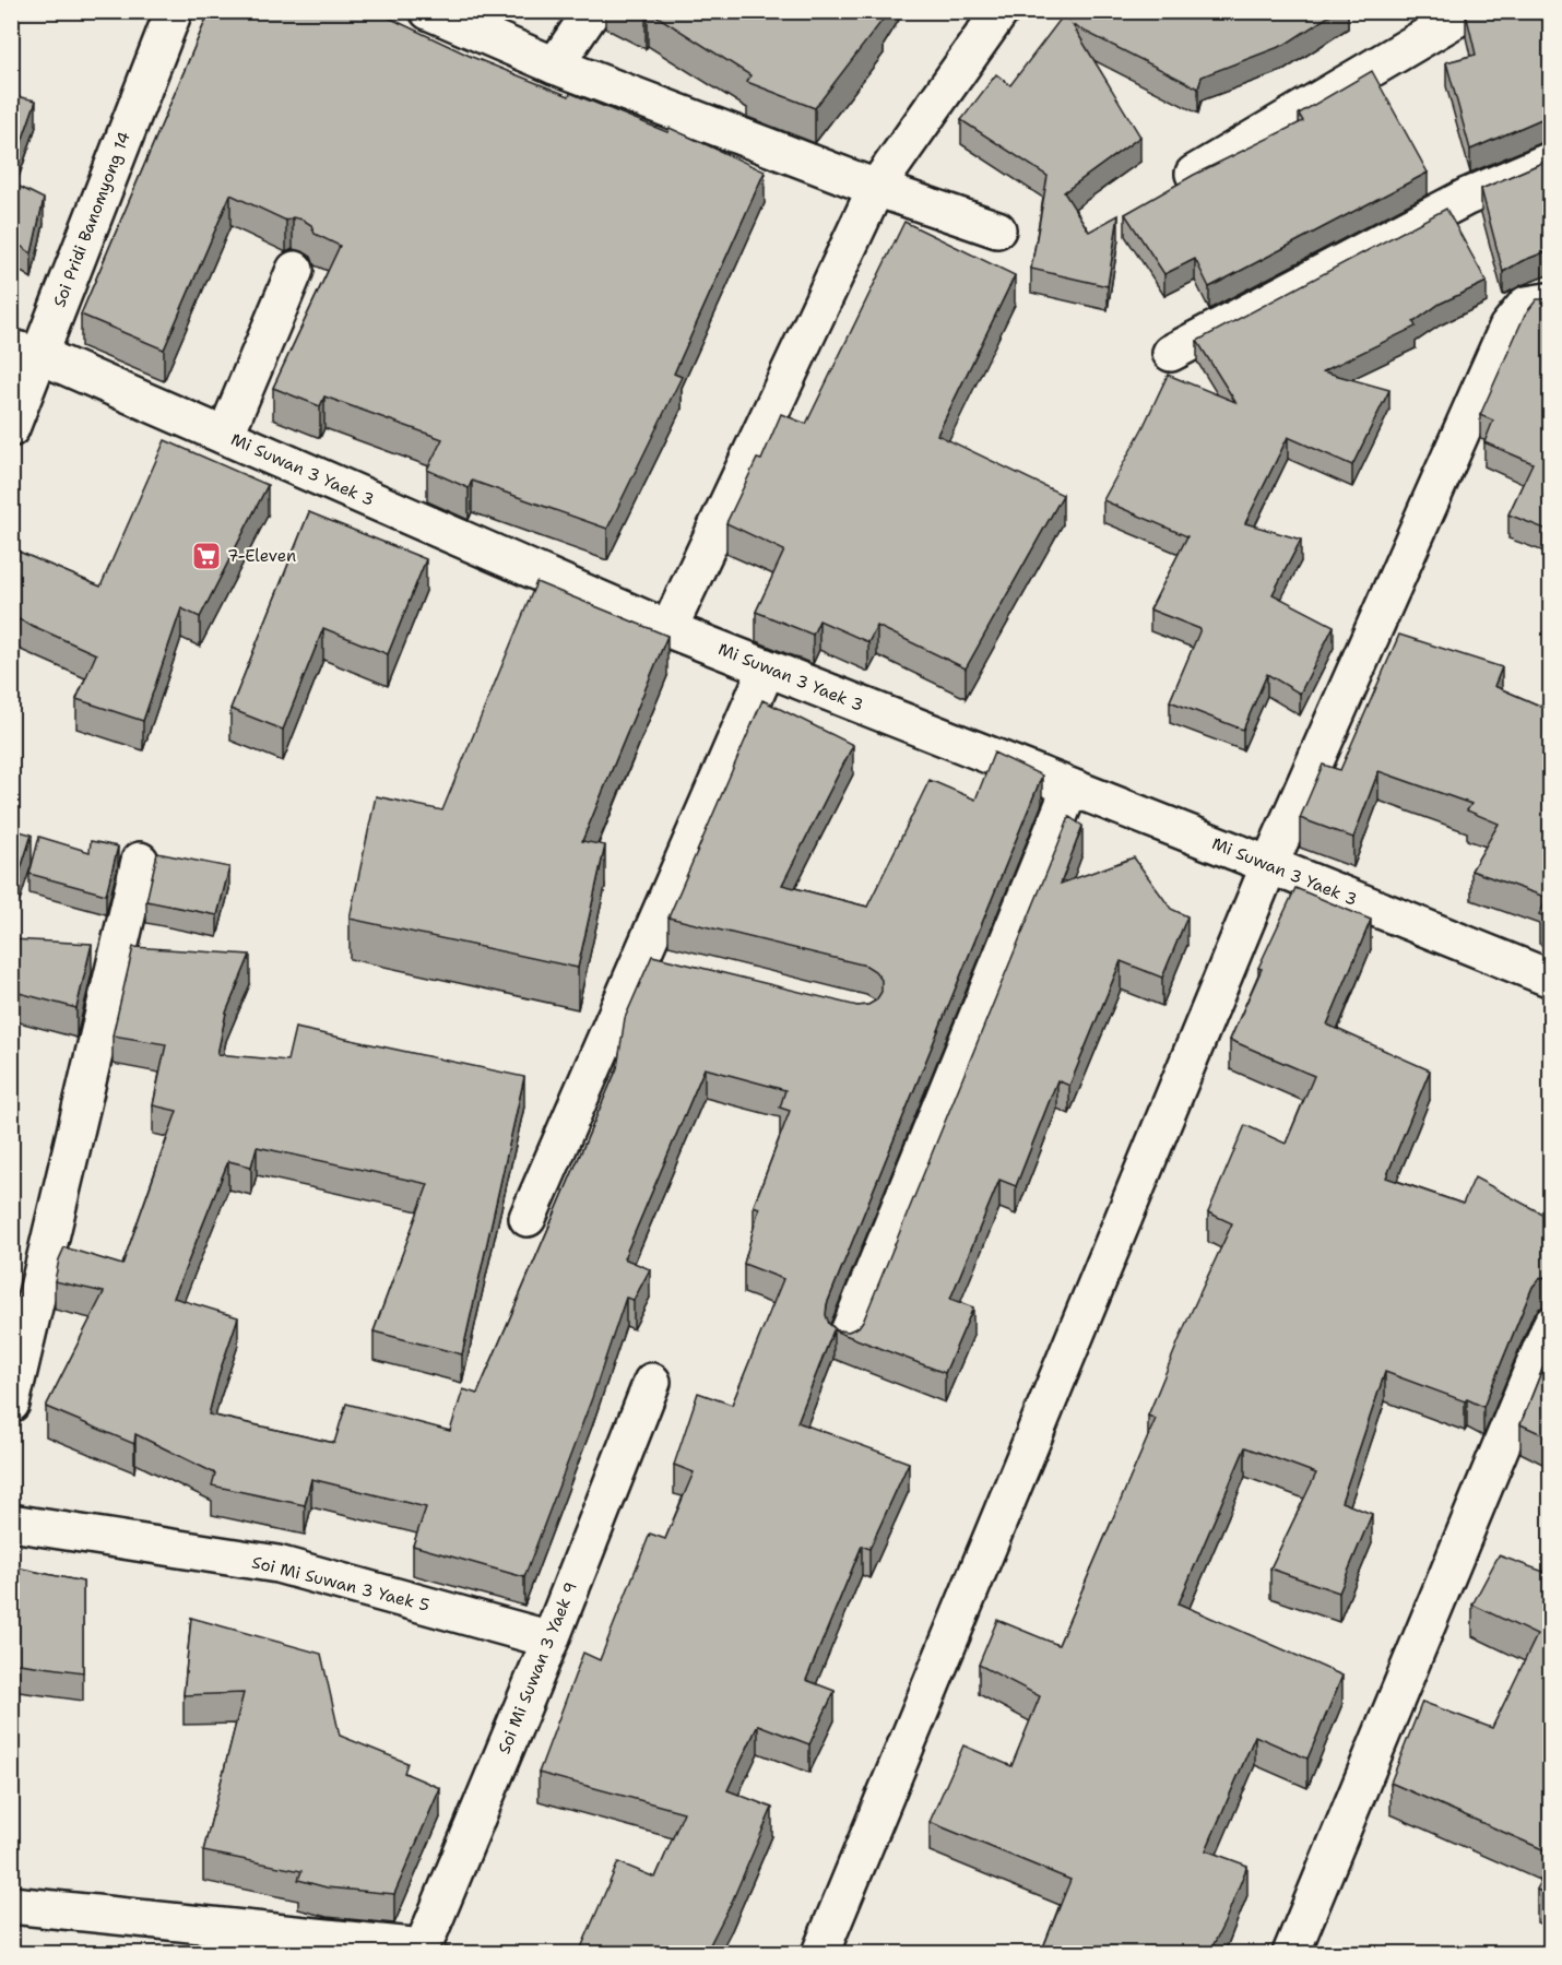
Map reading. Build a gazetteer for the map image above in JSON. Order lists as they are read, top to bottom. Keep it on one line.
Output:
{"streets":{"street":["Soi Pridi Banomyong 14","Mi Suwan 3 Yaek 3","Soi Mi Suwan 3 Yaek 5","Soi Mi Suwan 3 Yaek 9"]},"crossings":[["Soi Pridi Banomyong 14","Mi Suwan 3 Yaek 3"],["Soi Mi Suwan 3 Yaek 5","Soi Mi Suwan 3 Yaek 9"]],"places":{"supermarket":["7-Eleven"]}}
